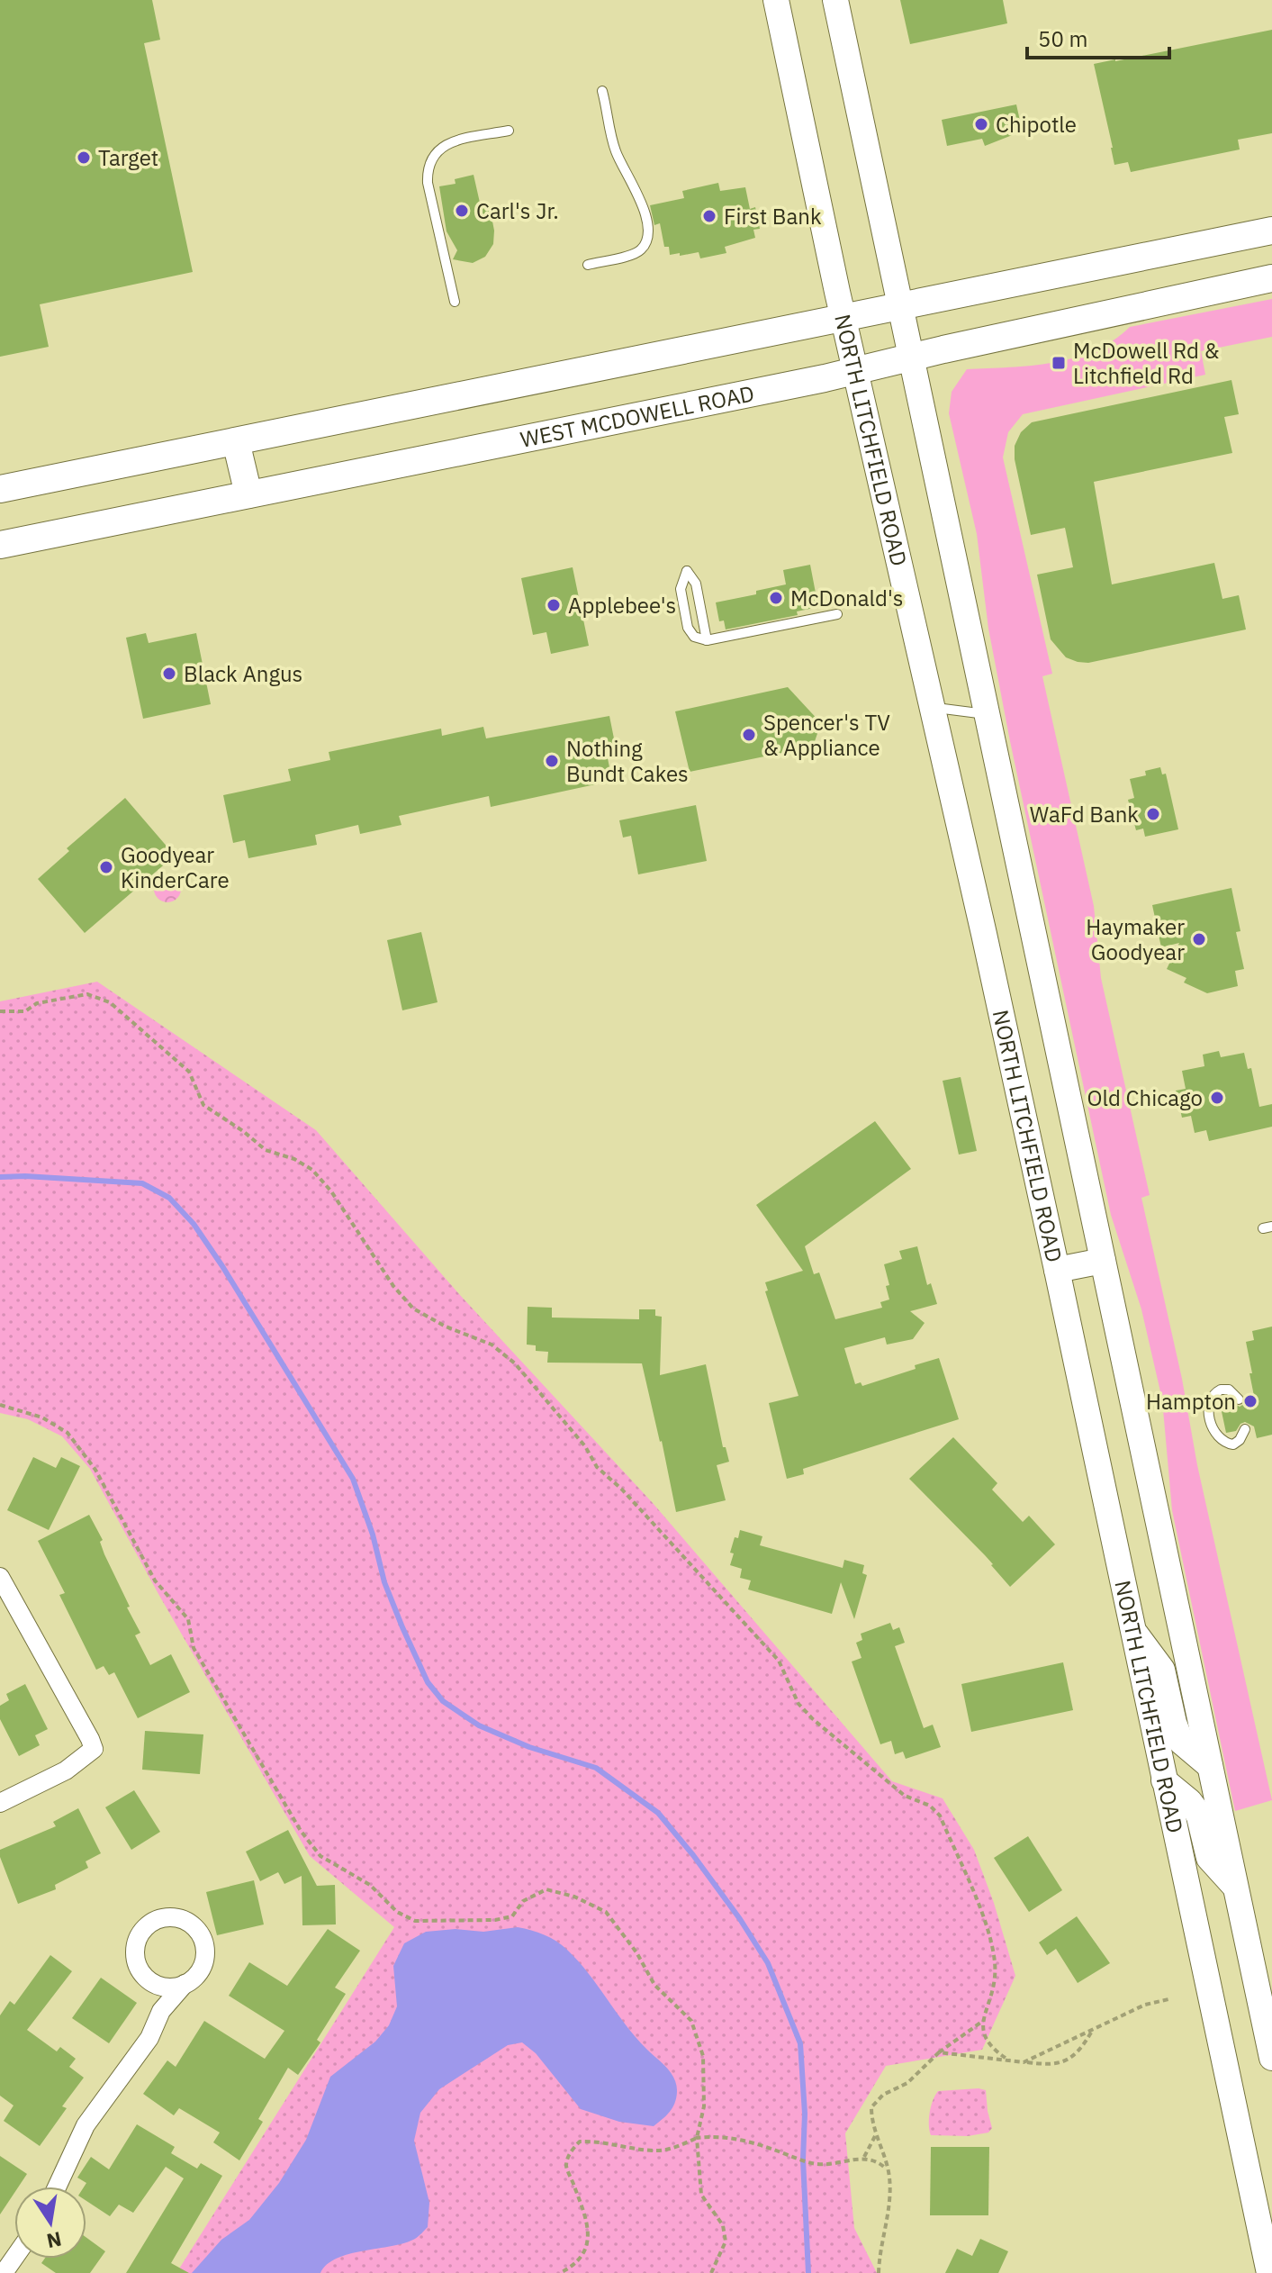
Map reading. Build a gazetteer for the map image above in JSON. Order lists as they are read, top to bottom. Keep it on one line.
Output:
{"streets":{"main road":["WEST MCDOWELL ROAD","NORTH LITCHFIELD ROAD"]},"crossings":[["WEST MCDOWELL ROAD","NORTH LITCHFIELD ROAD"]],"places":{"other":["Chipotle","Target","Carl's Jr.","First Bank","McDonald's","Applebee's","Black Angus","Spencer's TV & Appliance","Nothing Bundt Cakes","WaFd Bank","Goodyear KinderCare","Haymaker Goodyear","Old Chicago","Hampton"],"transit":["McDowell Rd & Litchfield Rd"]},"scale_bar":"50 m","north":"bottom"}
